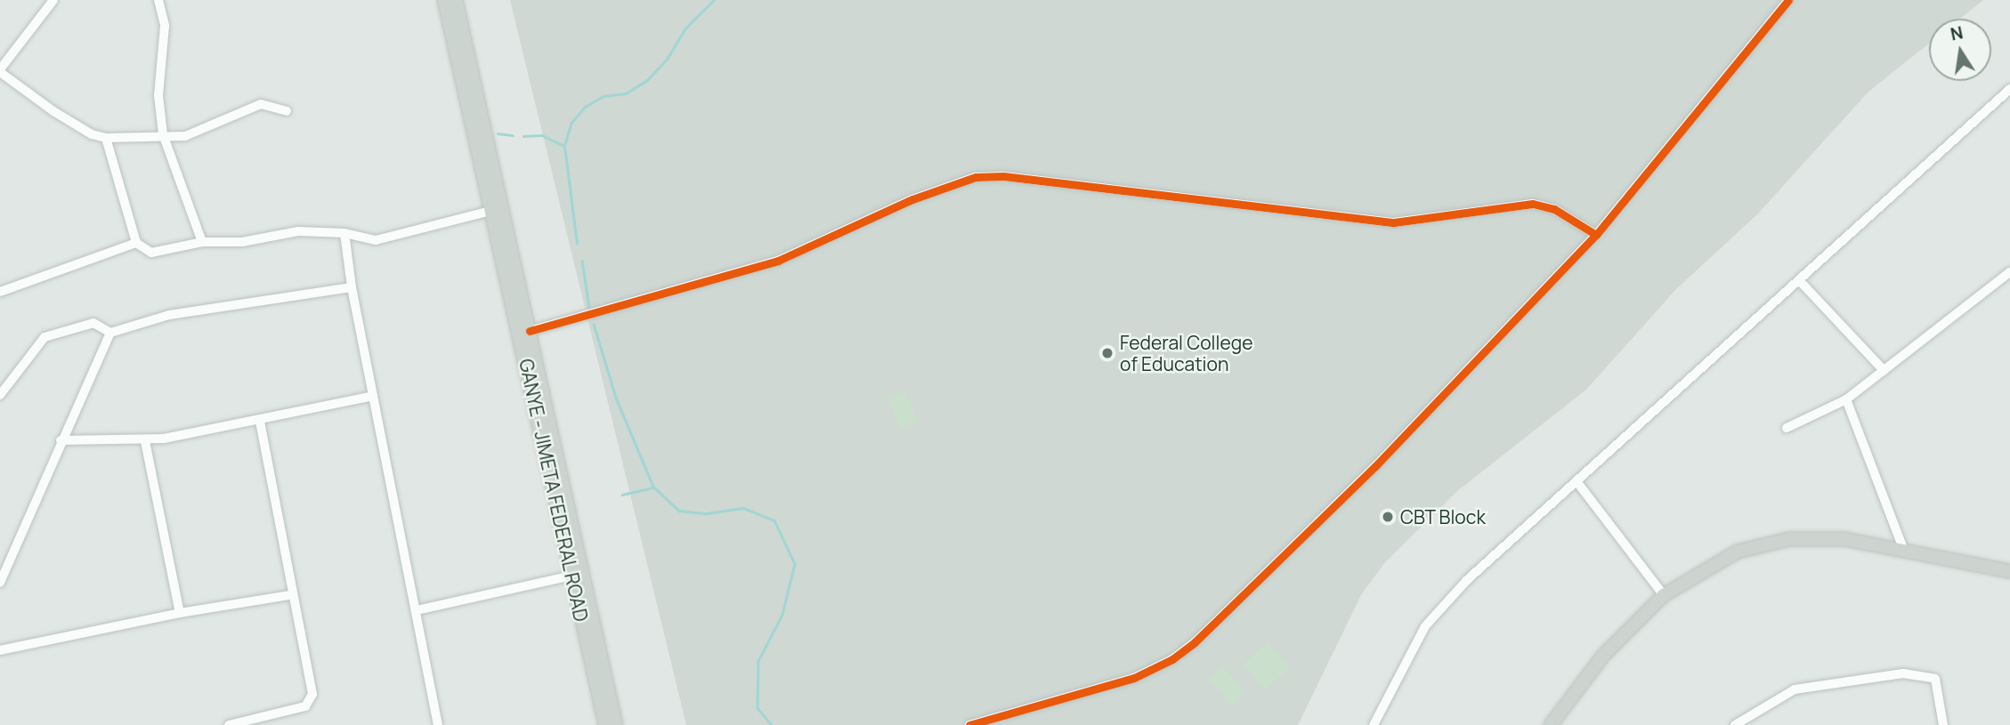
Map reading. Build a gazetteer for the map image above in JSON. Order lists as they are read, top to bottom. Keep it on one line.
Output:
{"streets":{"main road":["GANYE - JIMETA FEDERAL ROAD"]},"places":["Federal College of Education","CBT Block"],"north":"top"}
